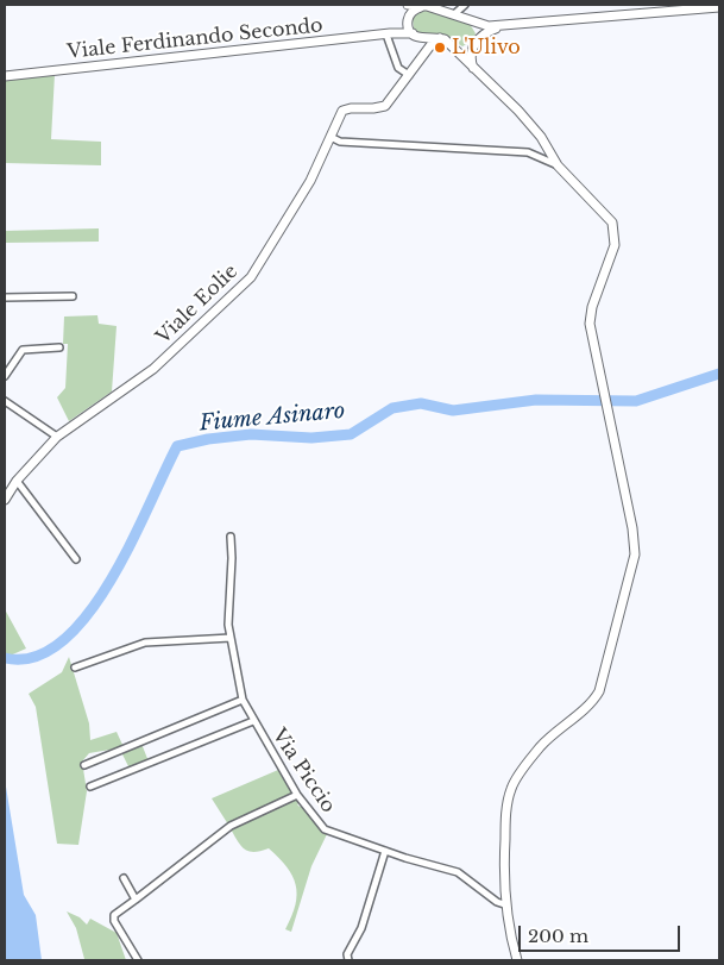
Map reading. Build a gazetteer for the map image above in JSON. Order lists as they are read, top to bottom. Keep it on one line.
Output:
{"streets":{"street":["Viale Ferdinando Secondo","Viale Eolie","Via Piccio"]},"crossings":[["Viale Ferdinando Secondo","Viale Eolie"]],"water":["Fiume Asinaro"],"places":["L'Ulivo"],"scale_bar":"200 m"}
